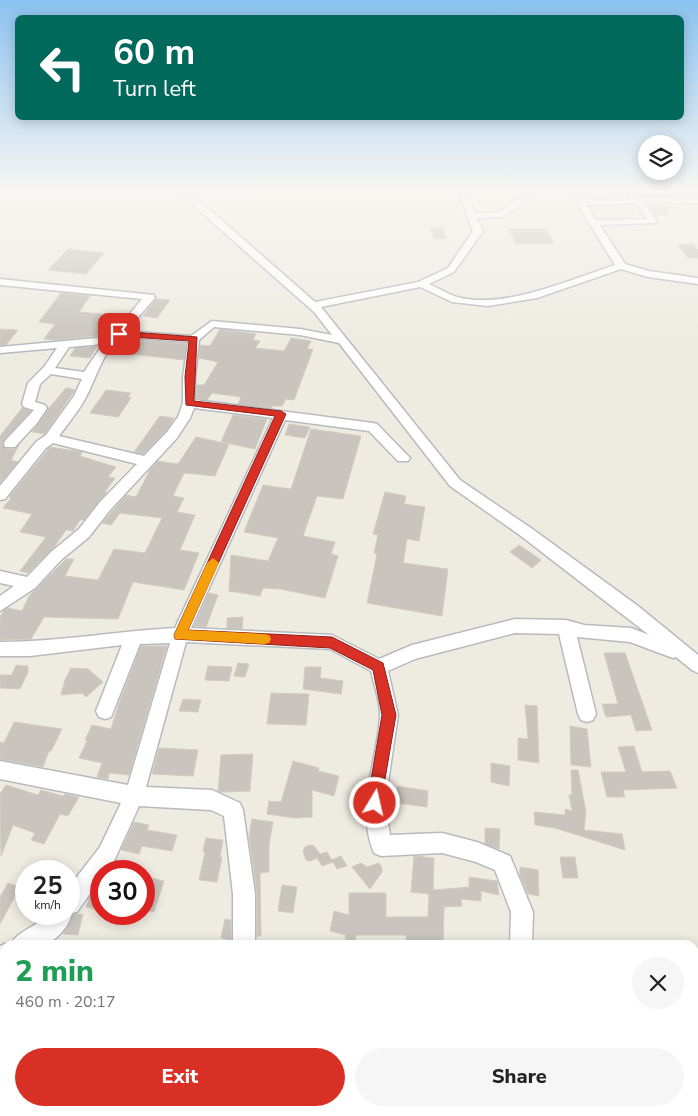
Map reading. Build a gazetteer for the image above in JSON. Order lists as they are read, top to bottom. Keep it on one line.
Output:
{"page":{"turn":["60 m","Turn left"],"speed":"25 km/h","limit":"30","heading":["2 min","460 m · 20:17"],"buttons":["Exit","Share"]}}
